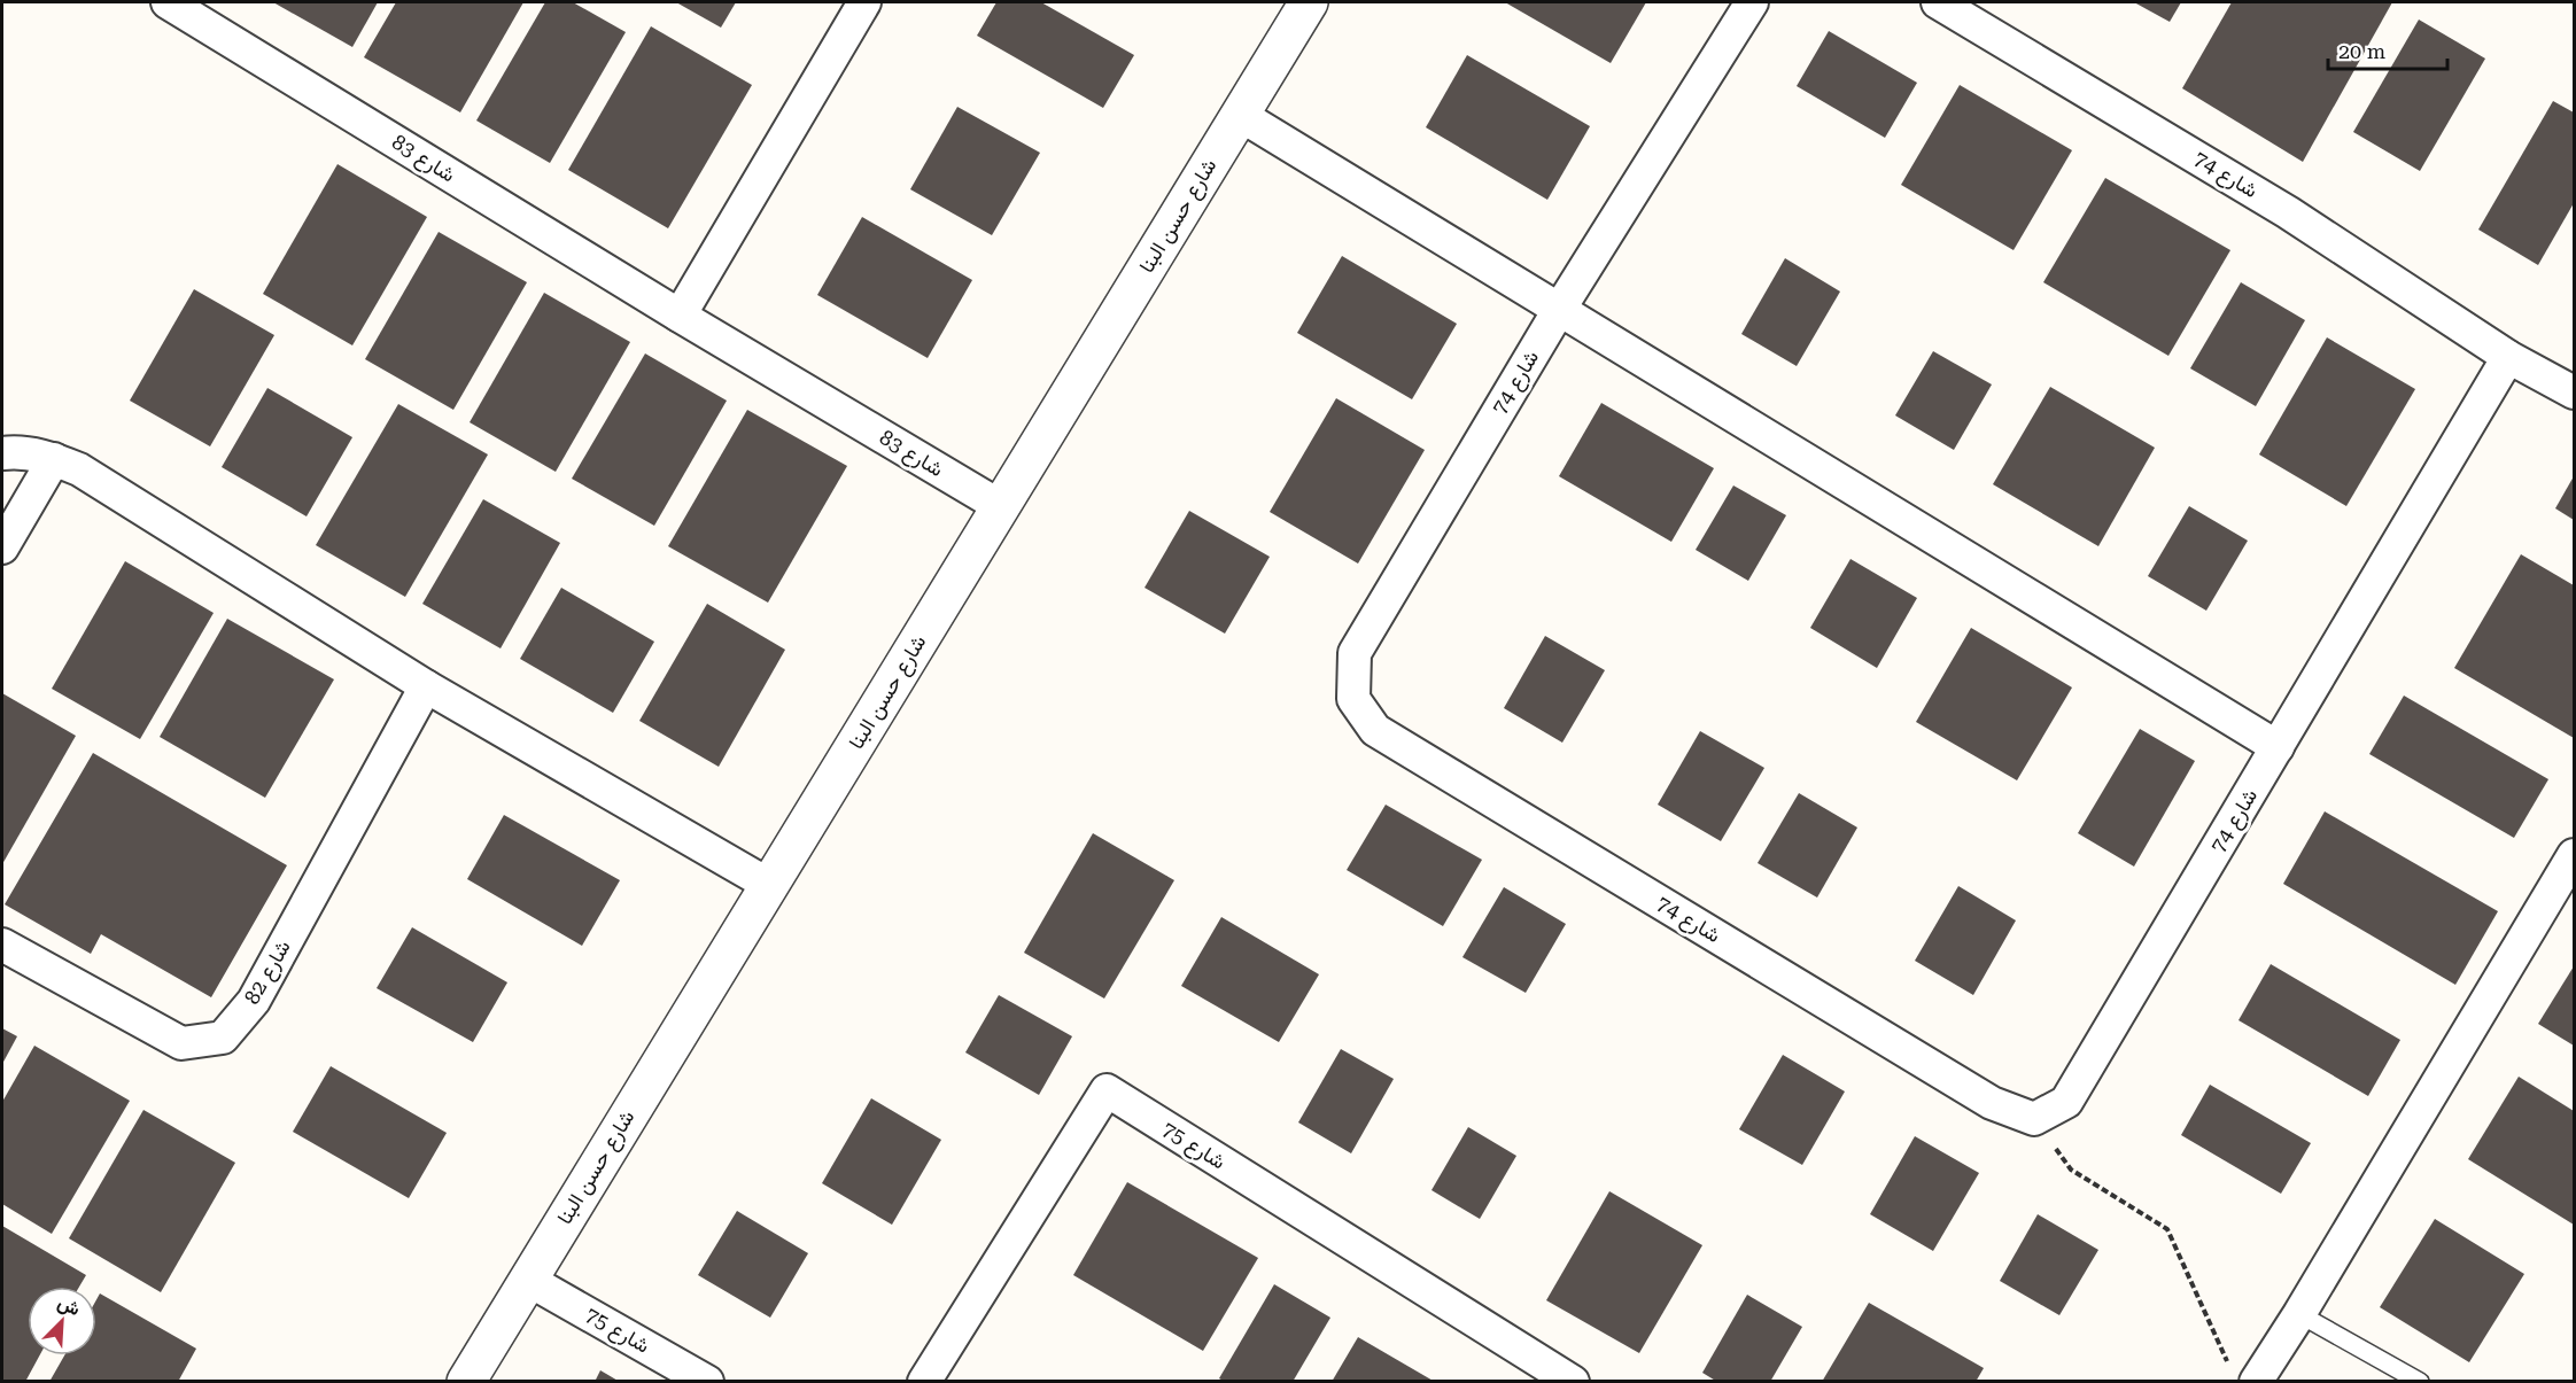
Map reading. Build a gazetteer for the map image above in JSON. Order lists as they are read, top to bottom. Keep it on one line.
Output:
{"streets":{"street":["شارع 83","شارع 74","شارع حسن البنا","شارع 82","شارع 75"]},"crossings":[["شارع 83","شارع حسن البنا"],["شارع حسن البنا","شارع 75"]],"scale_bar":"20 m","north":"top right"}
